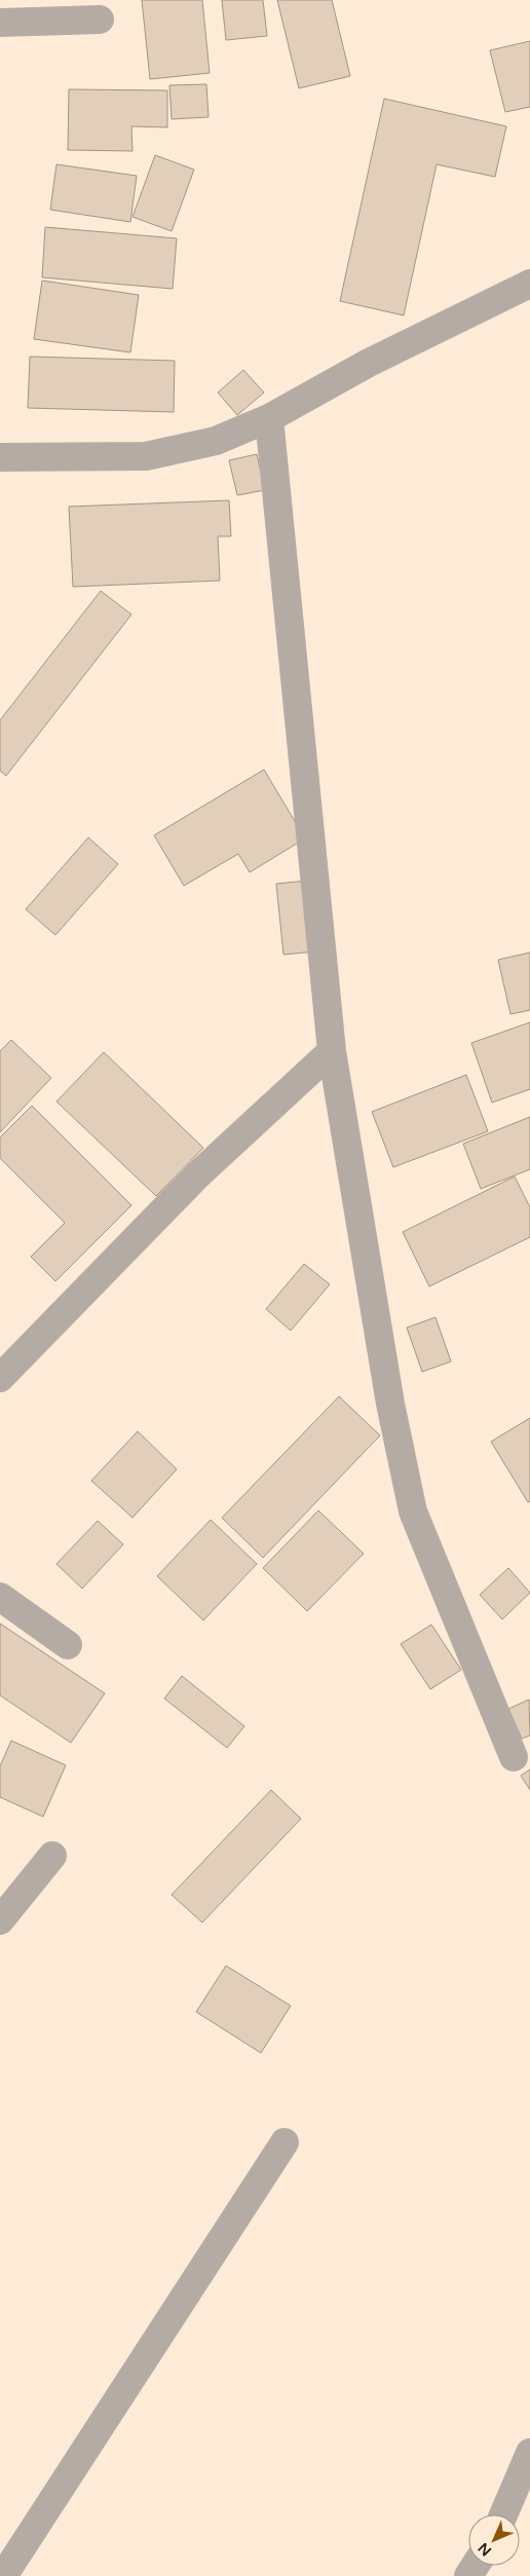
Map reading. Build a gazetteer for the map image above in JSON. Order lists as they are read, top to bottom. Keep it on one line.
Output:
{"north":"bottom left"}
